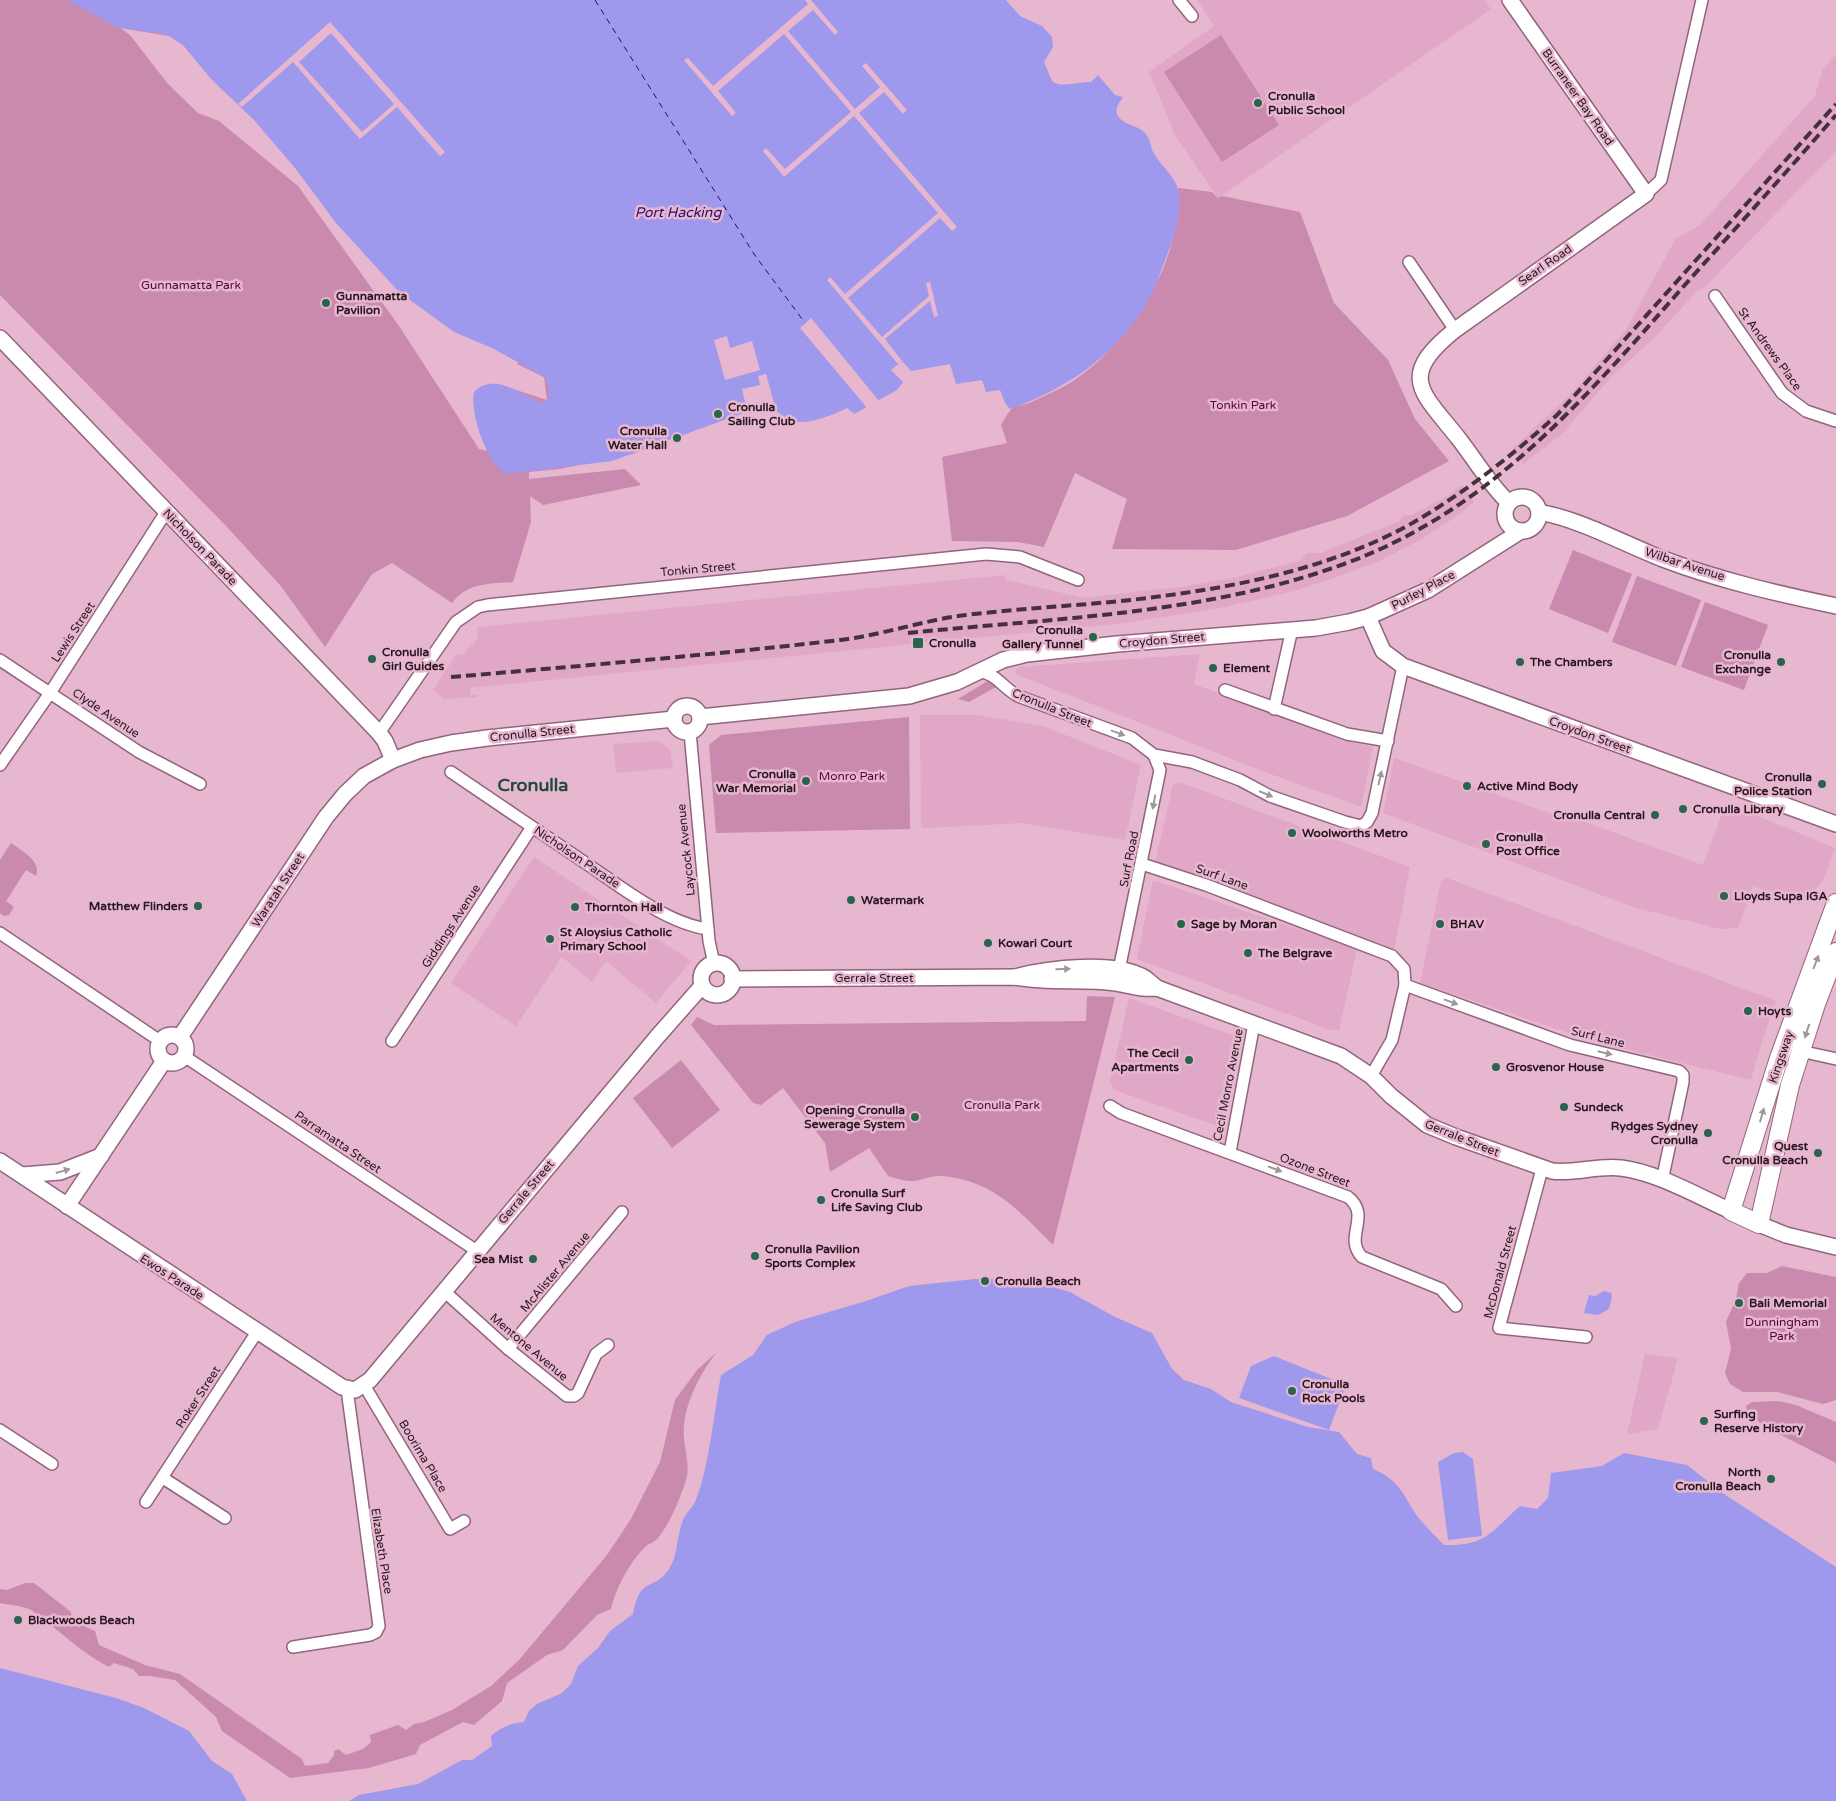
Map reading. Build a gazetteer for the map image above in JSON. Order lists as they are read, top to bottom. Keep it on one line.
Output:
{"streets":{"main road":["Gerrale Street","Kingsway"],"street":["Burraneer Bay Road","Searl Road","St Andrews Place","Nicholson Parade","Wilbar Avenue","Tonkin Street","Purley Place","Lewis Street","Croydon Street","Cronulla Street","Clyde Avenue","Laycock Avenue","Surf Road","Surf Lane","Waratah Street","Giddings Avenue","Cecil Monro Avenue","Parramatta Street","Ozone Street","McAlister Avenue","McDonald Street","Ewos Parade","Mentone Avenue","Roker Street","Boorima Place","Elizabeth Place"]},"crossings":[["Burraneer Bay Road","Searl Road"],["Searl Road","Wilbar Avenue"],["Searl Road","Purley Place"],["Nicholson Parade","Tonkin Street"],["Nicholson Parade","Lewis Street"],["Nicholson Parade","Cronulla Street"],["Nicholson Parade","Laycock Avenue"],["Nicholson Parade","Waratah Street"],["Nicholson Parade","Giddings Avenue"],["Wilbar Avenue","Purley Place"],["Purley Place","Croydon Street"],["Lewis Street","Clyde Avenue"],["Croydon Street","Cronulla Street"],["Cronulla Street","Laycock Avenue"],["Cronulla Street","Surf Road"],["Cronulla Street","Waratah Street"],["Laycock Avenue","Gerrale Street"],["Surf Road","Surf Lane"],["Surf Road","Gerrale Street"],["Surf Lane","Gerrale Street"],["Waratah Street","Parramatta Street"],["Gerrale Street","Kingsway"],["Gerrale Street","Cecil Monro Avenue"],["Gerrale Street","Parramatta Street"],["Gerrale Street","McDonald Street"],["Gerrale Street","Mentone Avenue"],["Gerrale Street","Boorima Place"],["Cecil Monro Avenue","Ozone Street"],["McAlister Avenue","Mentone Avenue"],["Ewos Parade","Roker Street"],["Ewos Parade","Elizabeth Place"]],"one_way":["Surf Road","Surf Lane","Ozone Street"],"districts":["Cronulla"],"water":["Port Hacking"],"parks":["Gunnamatta Park","Tonkin Park","Monro Park","Cronulla Park","Dunningham Park"],"places":{"other":["Cronulla Public School","Gunnamatta Pavilion","Cronulla Sailing Club","Cronulla Water Hall","Cronulla Gallery Tunnel","Cronulla Girl Guides","The Chambers","Cronulla Exchange","Element","Cronulla War Memorial","Cronulla Police Station","Active Mind Body","Cronulla Library","Cronulla Central","Woolworths Metro","Cronulla Post Office","Lloyds Supa IGA","Watermark","Matthew Flinders","Thornton Hall","Sage by Moran","BHAV","St Aloysius Catholic Primary School","Kowari Court","The Belgrave","Hoyts","The Cecil Apartments","Grosvenor House","Sundeck","Opening Cronulla Sewerage System","Rydges Sydney Cronulla","Quest Cronulla Beach","Cronulla Surf Life Saving Club","Cronulla Pavilion Sports Complex","Sea Mist","Cronulla Beach","Bali Memorial","Cronulla Rock Pools","Surfing Reserve History","North Cronulla Beach","Blackwoods Beach"],"transit":["Cronulla"]}}
